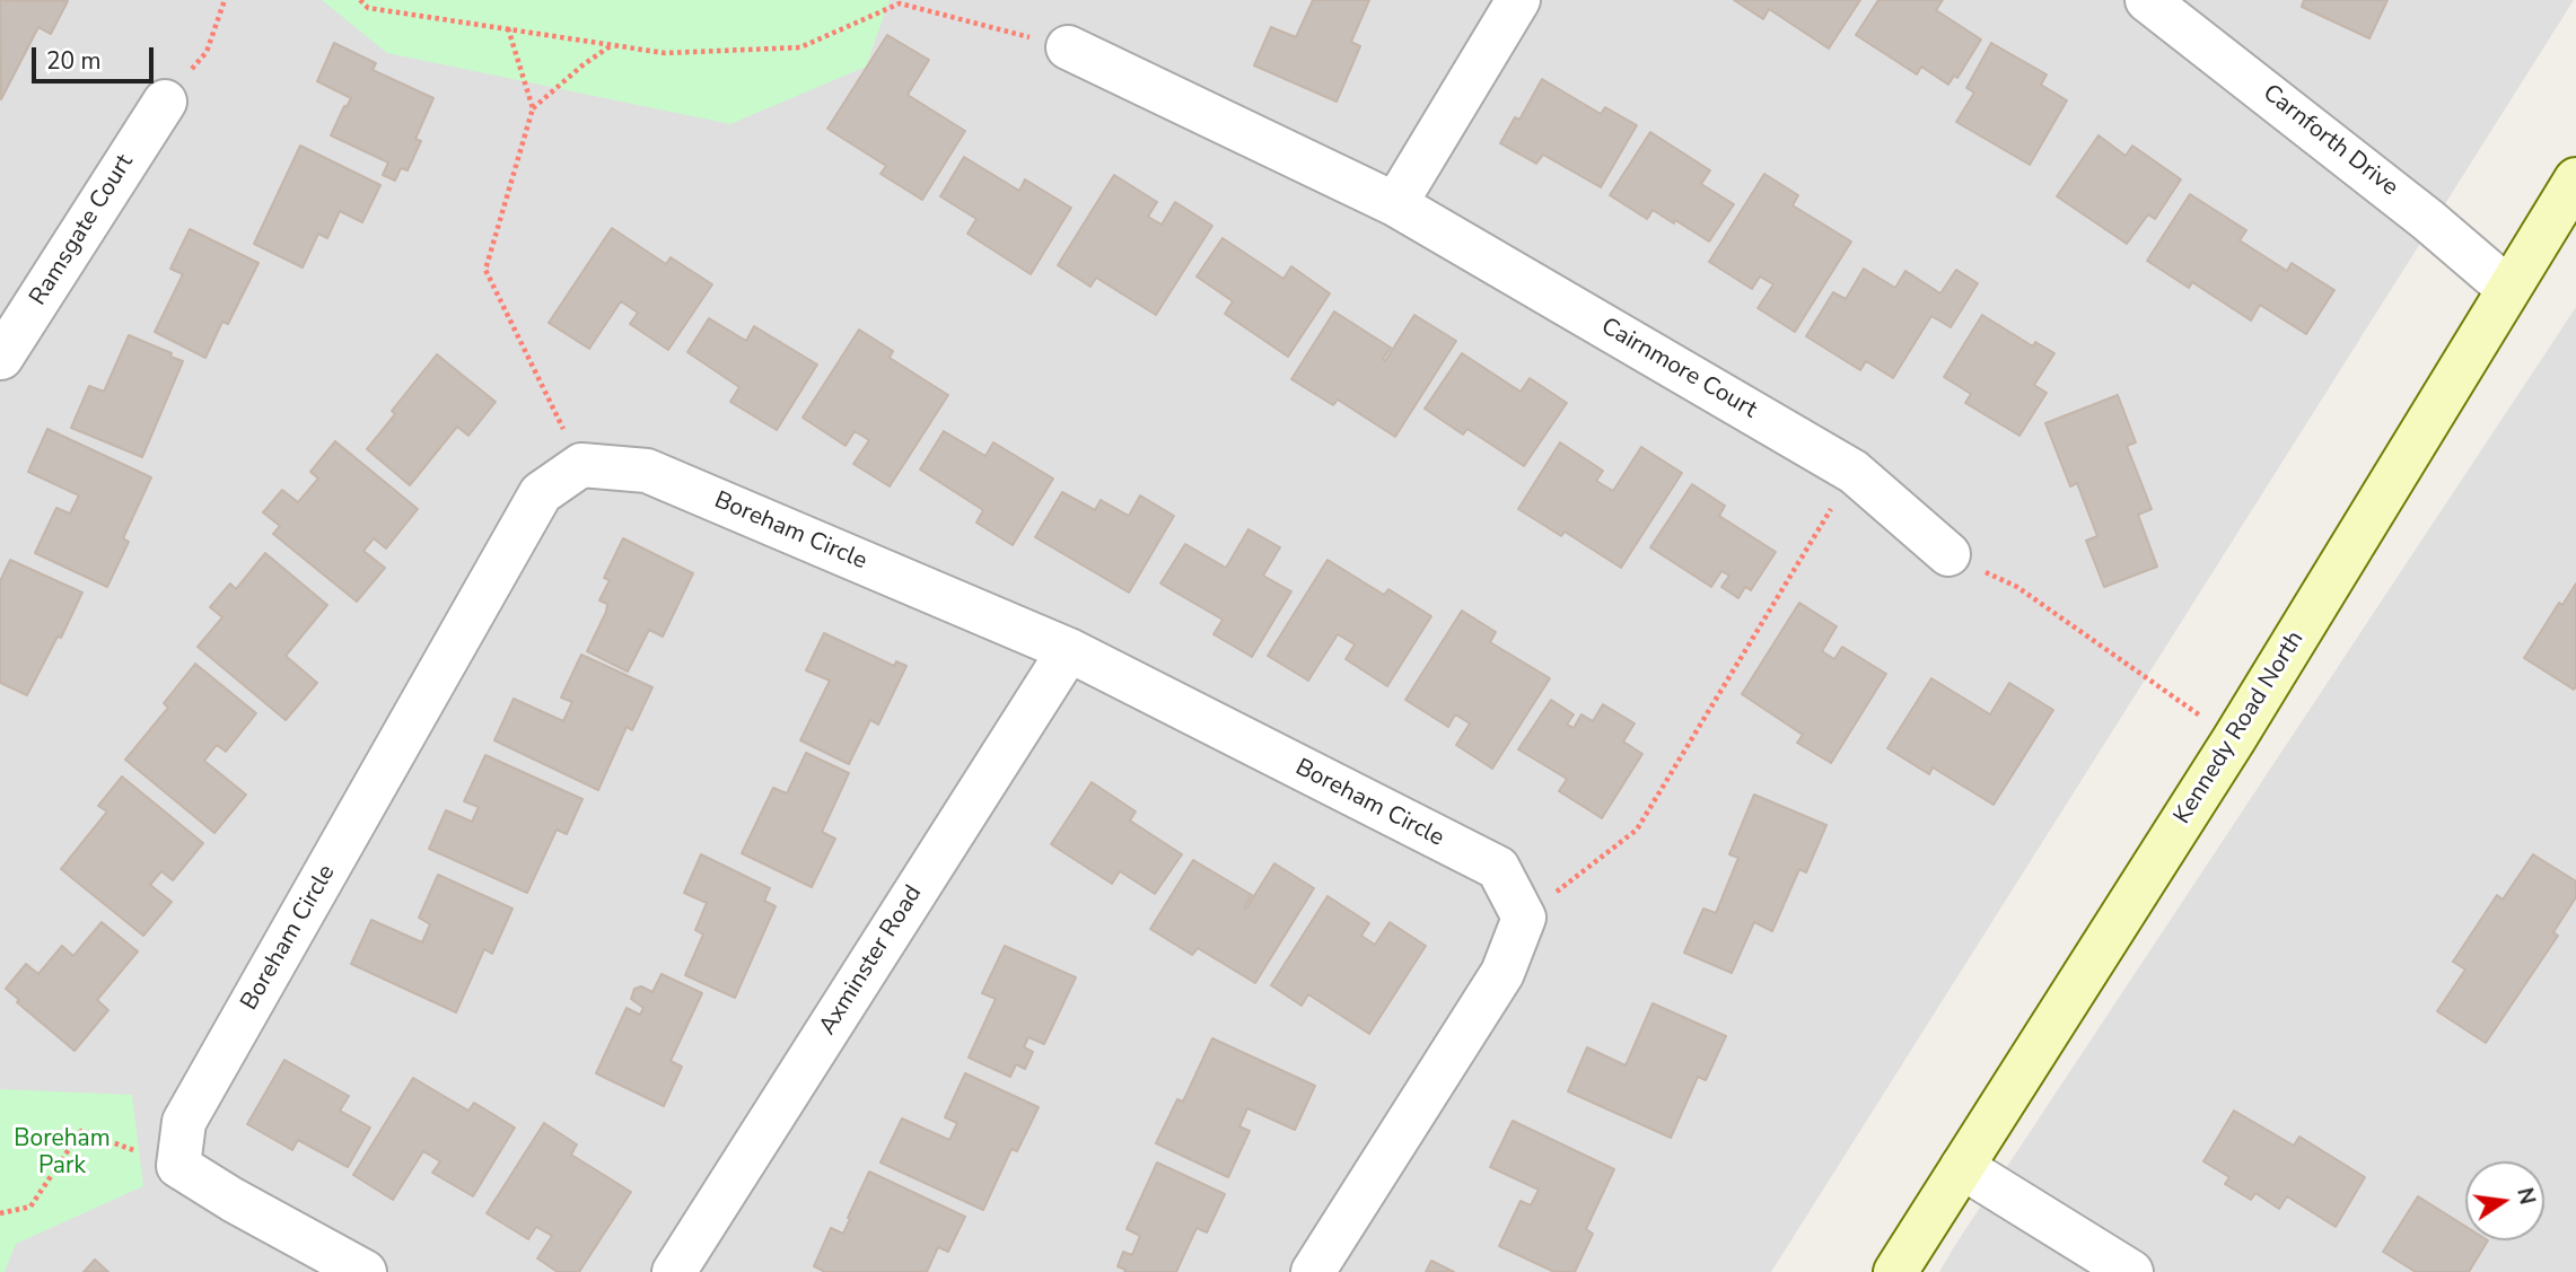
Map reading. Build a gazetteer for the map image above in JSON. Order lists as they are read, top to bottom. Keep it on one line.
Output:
{"streets":{"main road":["Kennedy Road North"],"street":["Carnforth Drive","Ramsgate Court","Cairnmore Court","Boreham Circle","Axminster Road"]},"crossings":[["Carnforth Drive","Kennedy Road North"],["Boreham Circle","Axminster Road"]],"parks":["Boreham Park"],"scale_bar":"20 m","north":"right"}
